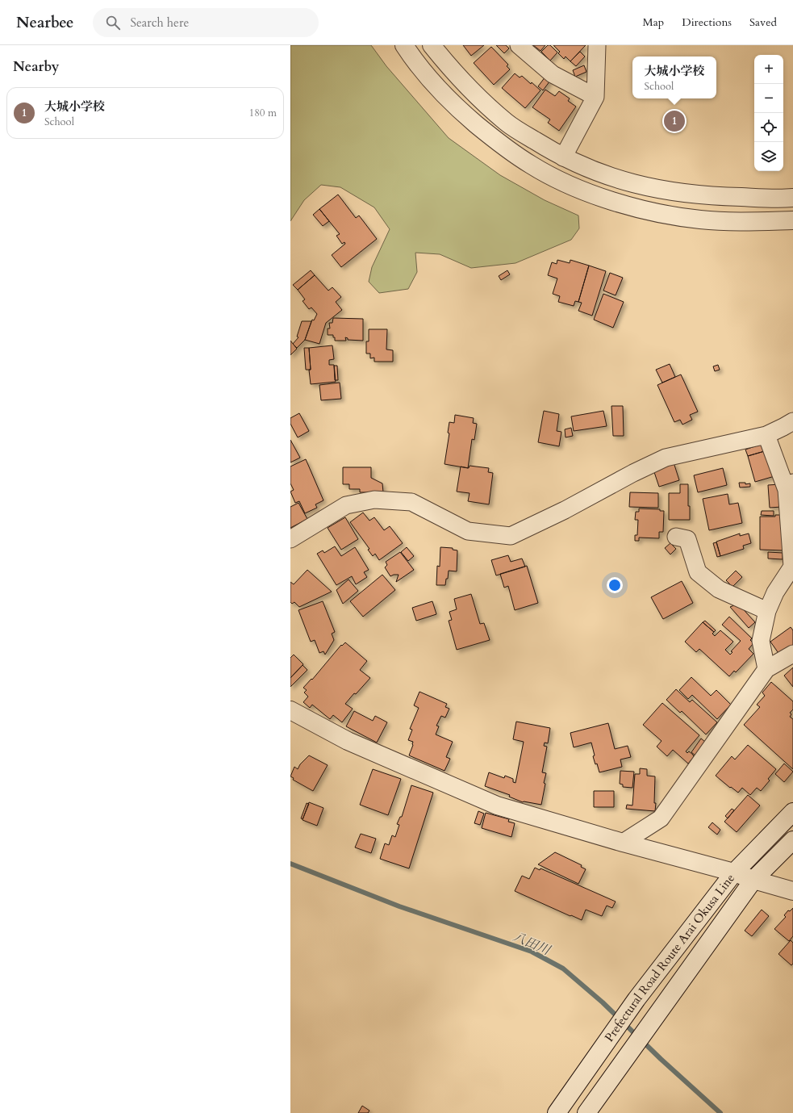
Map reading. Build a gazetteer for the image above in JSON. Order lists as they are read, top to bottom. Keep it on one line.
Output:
{"streets":{"street":["Prefectural Road Route Arai Okusa Line"]},"water":["八田川"],"page":{"header":"Nearbee","search":"Search here","nav":["Map","Directions","Saved"],"heading":"Nearby","map_buttons":["+","−"],"popup":["大城小学校","School"],"list":[{"mark":"1","name":"大城小学校","note":"School","value":"180 m"}],"pins":"1"}}
